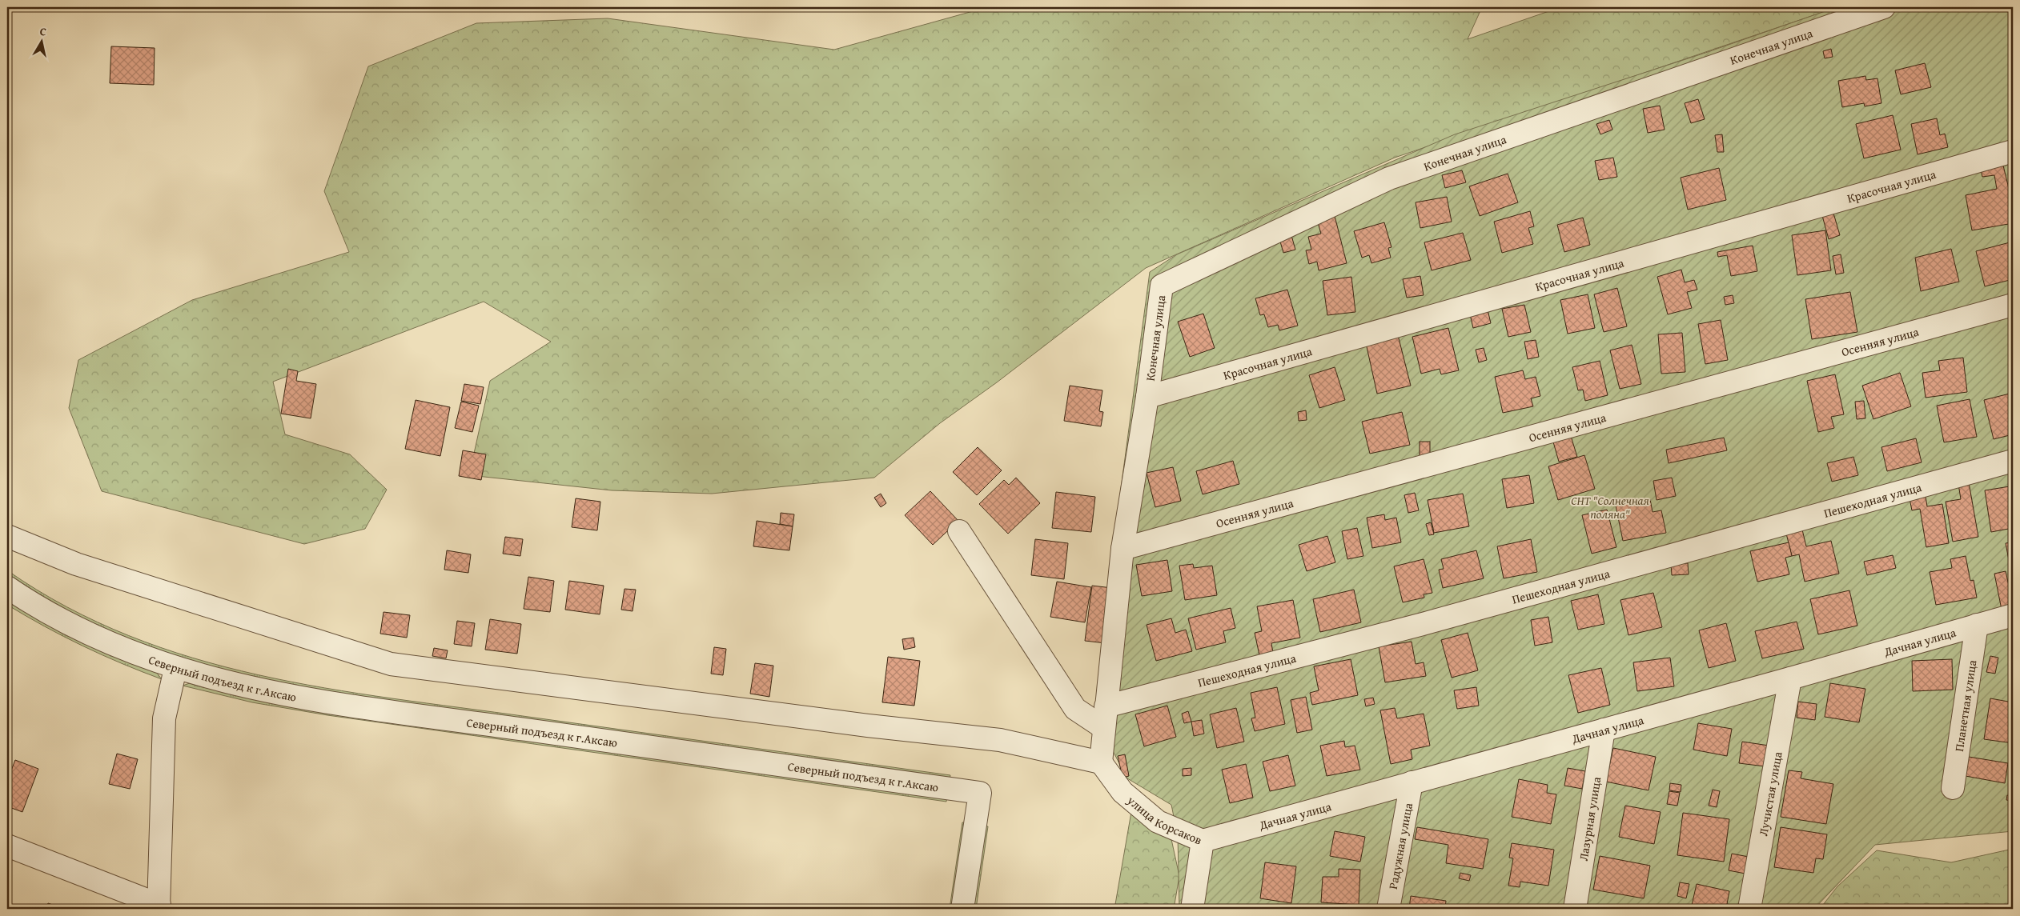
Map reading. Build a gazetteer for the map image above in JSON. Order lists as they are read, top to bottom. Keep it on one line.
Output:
{"streets":{"street":["Конечная улица","Красочная улица","Осенняя улица","Пешеходная улица","Дачная улица","Северный подъезд к г.Аксаю","Планетная улица","Лучистая улица","Лазурная улица","улица Корсаков","Радужная улица"]},"crossings":[["Конечная улица","Красочная улица"],["Дачная улица","Планетная улица"],["Дачная улица","Лучистая улица"],["Дачная улица","Лазурная улица"],["Дачная улица","улица Корсаков"],["Дачная улица","Радужная улица"]],"parks":["СНТ \"Солнечная поляна\""],"north":"top"}
